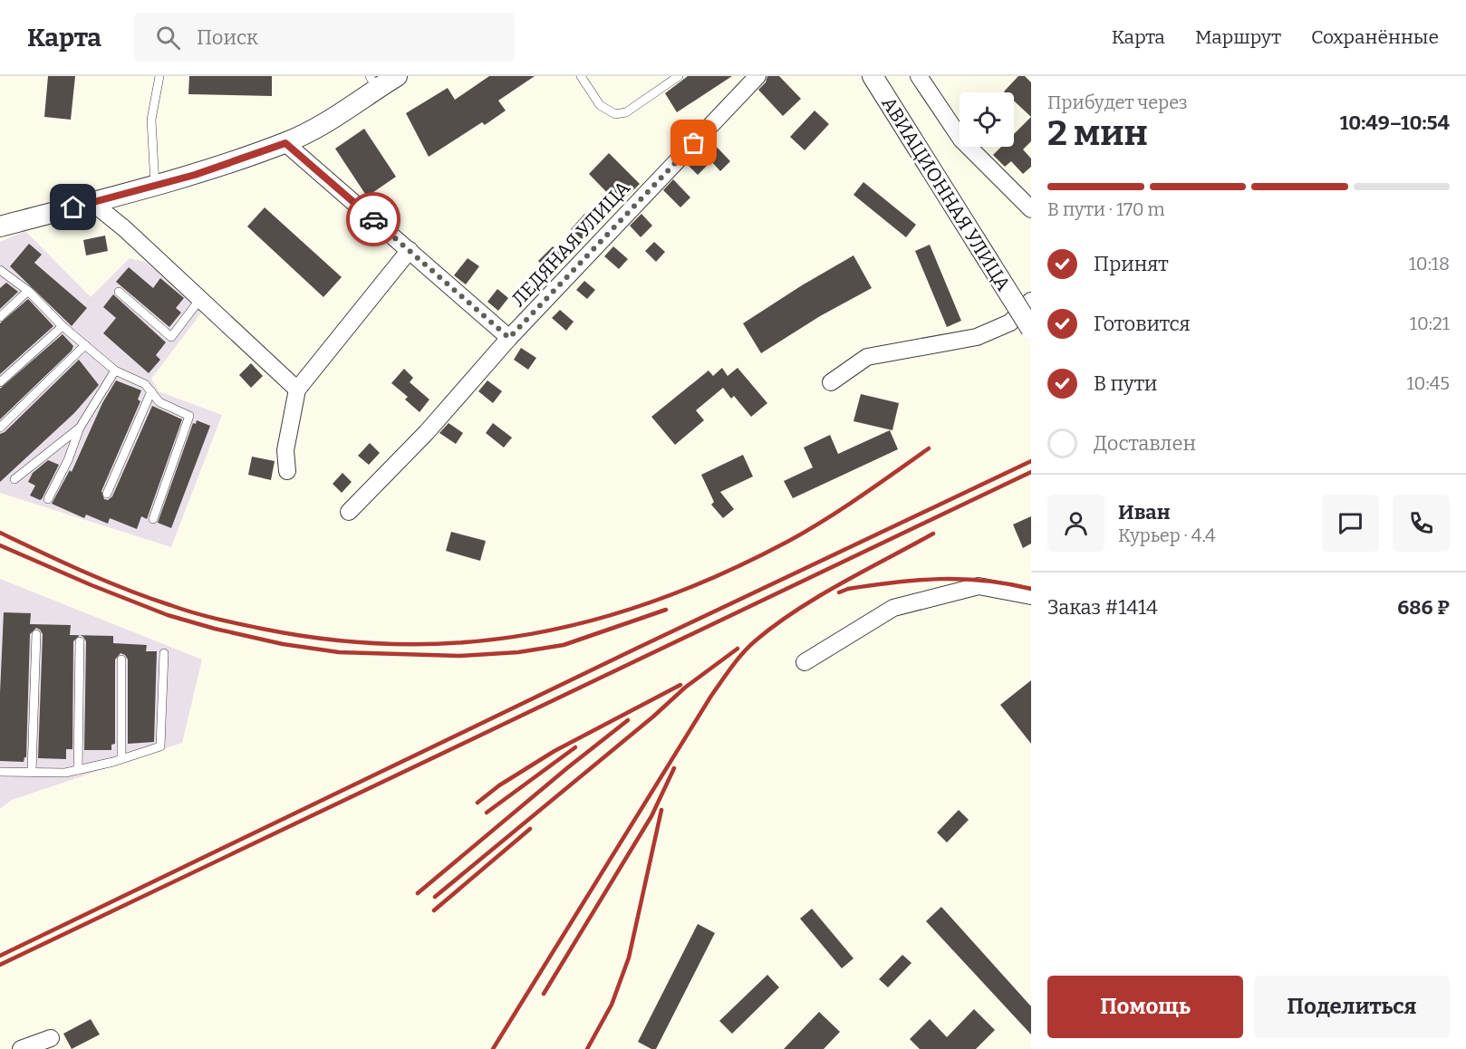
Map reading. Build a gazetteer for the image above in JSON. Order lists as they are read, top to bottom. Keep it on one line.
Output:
{"streets":{"street":["АВИАЦИОННАЯ УЛИЦА","ЛЕДЯНАЯ УЛИЦА"]},"page":{"header":"Карта","search":"Поиск","nav":["Карта","Маршрут","Сохранённые"],"heading":["2 мин","Прибудет через","10:49–10:54"],"panel":["Иван","Курьер · 4.4","Заказ #1414","686 ₽"],"bar":"В пути · 170 m","list":[["Принят","10:18"],["Готовится","10:21"],["В пути","10:45"],"Доставлен"],"buttons":["Помощь","Поделиться"]}}
